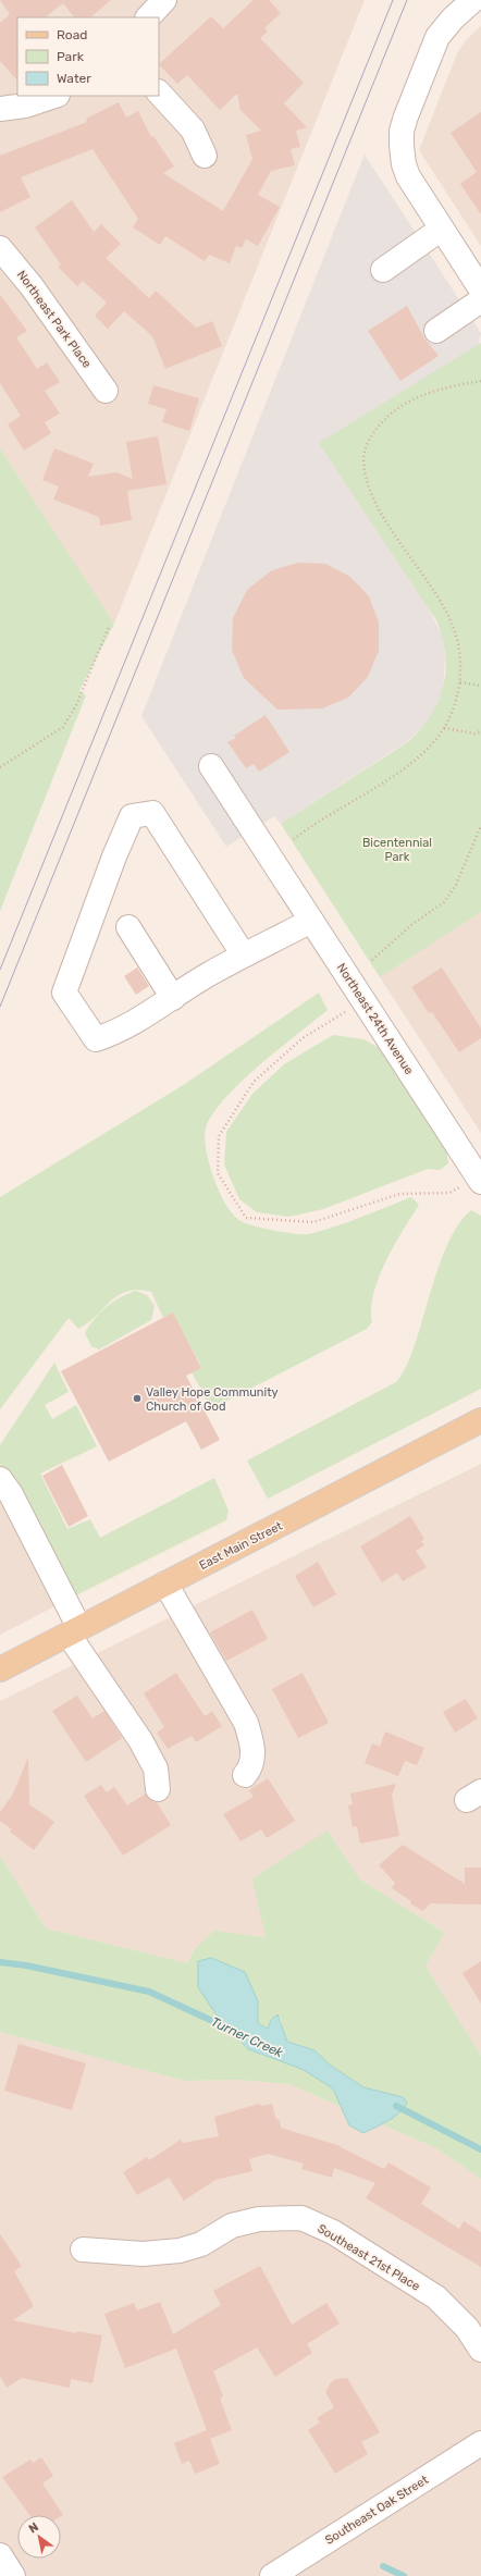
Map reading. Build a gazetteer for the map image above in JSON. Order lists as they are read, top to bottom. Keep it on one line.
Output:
{"streets":{"main road":["East Main Street"],"street":["Northeast Park Place","Northeast 24th Avenue","Southeast 21st Place","Southeast Oak Street"]},"water":["Turner Creek"],"parks":["Bicentennial Park"],"places":["Valley Hope Community Church of God"],"legend":["Road","Park","Water"],"north":"top left"}
